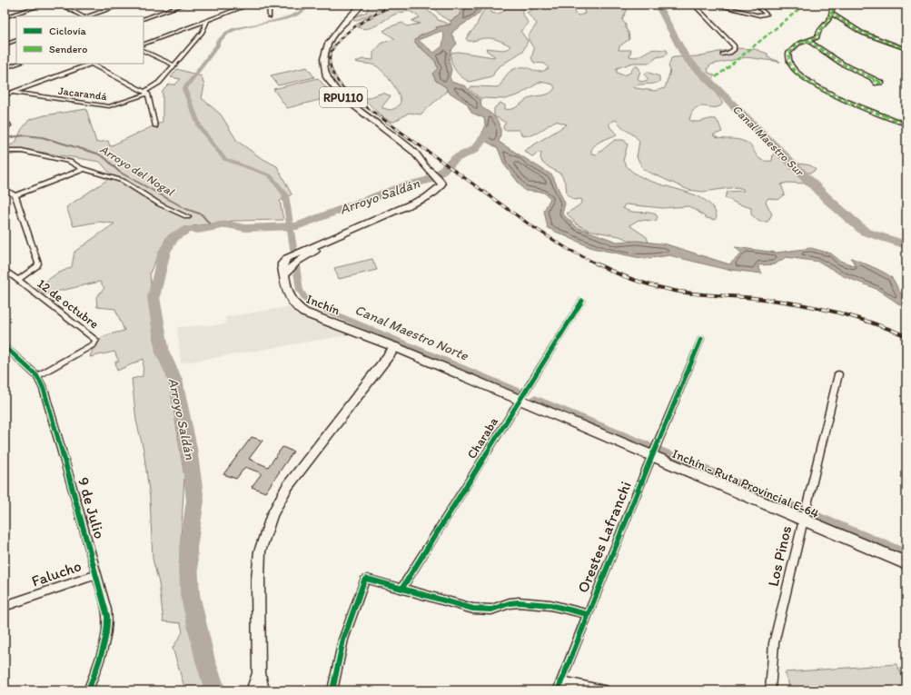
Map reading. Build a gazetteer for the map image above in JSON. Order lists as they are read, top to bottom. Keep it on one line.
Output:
{"streets":{"main road":["RPU110","Inchín","Inchín - Ruta Provincial E-64"],"street":["Jacarandá","12 de octubre","Charaba","9 de Julio","Orestes Lafranchi","Los Pinos","Falucho"]},"crossings":[["12 de octubre","9 de Julio"],["Inchín","Inchín - Ruta Provincial E-64"],["Charaba","Inchín - Ruta Provincial E-64"],["Inchín - Ruta Provincial E-64","Orestes Lafranchi"],["Inchín - Ruta Provincial E-64","Los Pinos"],["9 de Julio","Falucho"]],"water":["Canal Maestro Sur","Arroyo del Nogal","Arroyo Saldán","Canal Maestro Norte"],"legend":["Ciclovía","Sendero"]}
